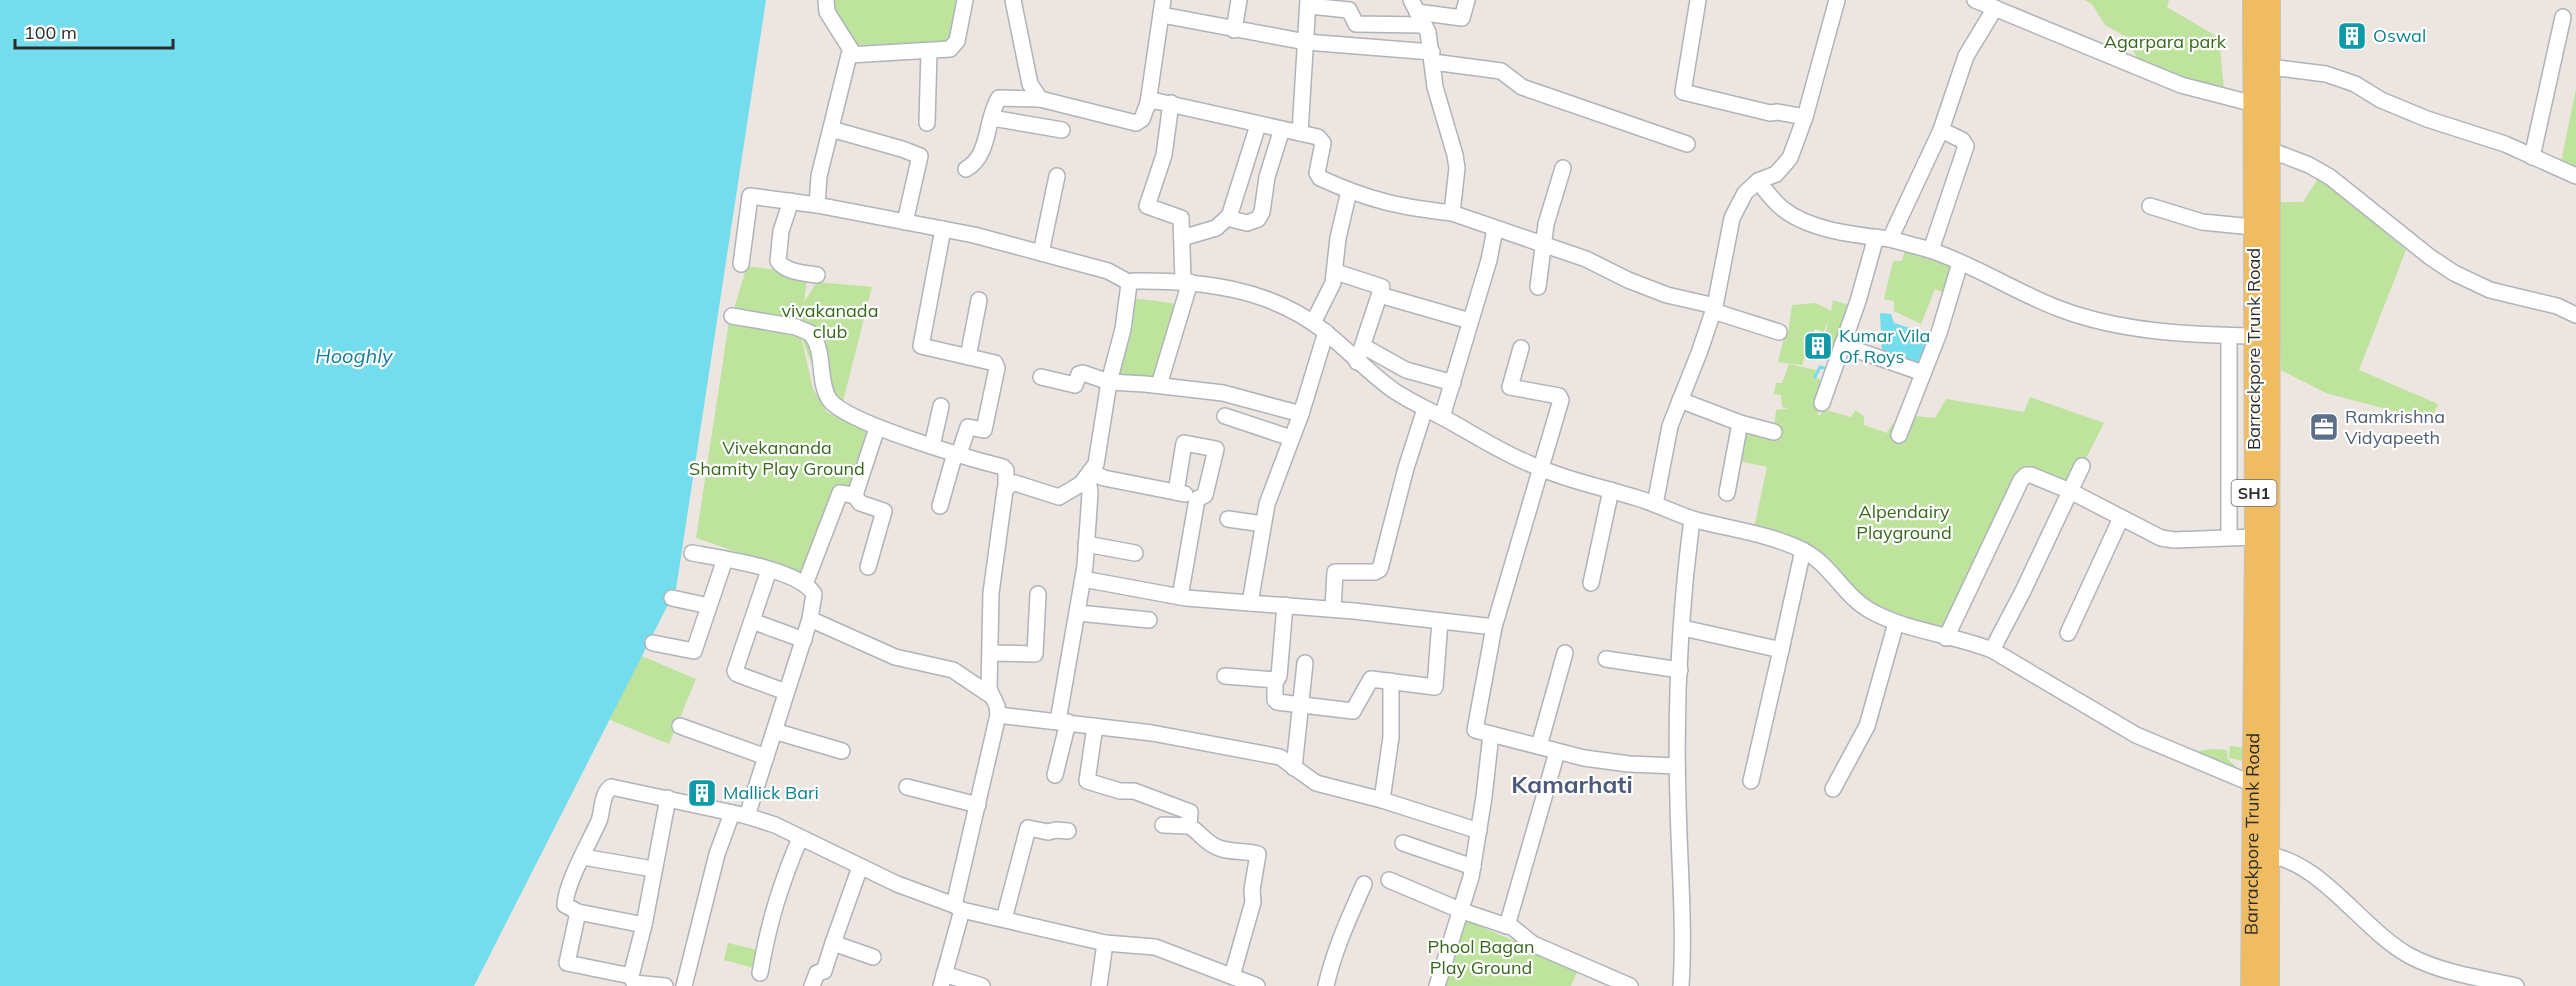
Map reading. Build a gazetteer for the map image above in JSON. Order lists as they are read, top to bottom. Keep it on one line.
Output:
{"streets":{"main road":["Barrackpore Trunk Road","SH1"]},"districts":["Kamarhati"],"water":["Hooghly"],"parks":["Agarpara park","vivakanada club","Vivekananda Shamity Play Ground","Alpendairy Playground","Phool Bagan Play Ground"],"places":{"building":["Oswal","Kumar Vila Of Roys","Mallick Bari"],"office":["Ramkrishna Vidyapeeth"]},"scale_bar":"100 m"}
